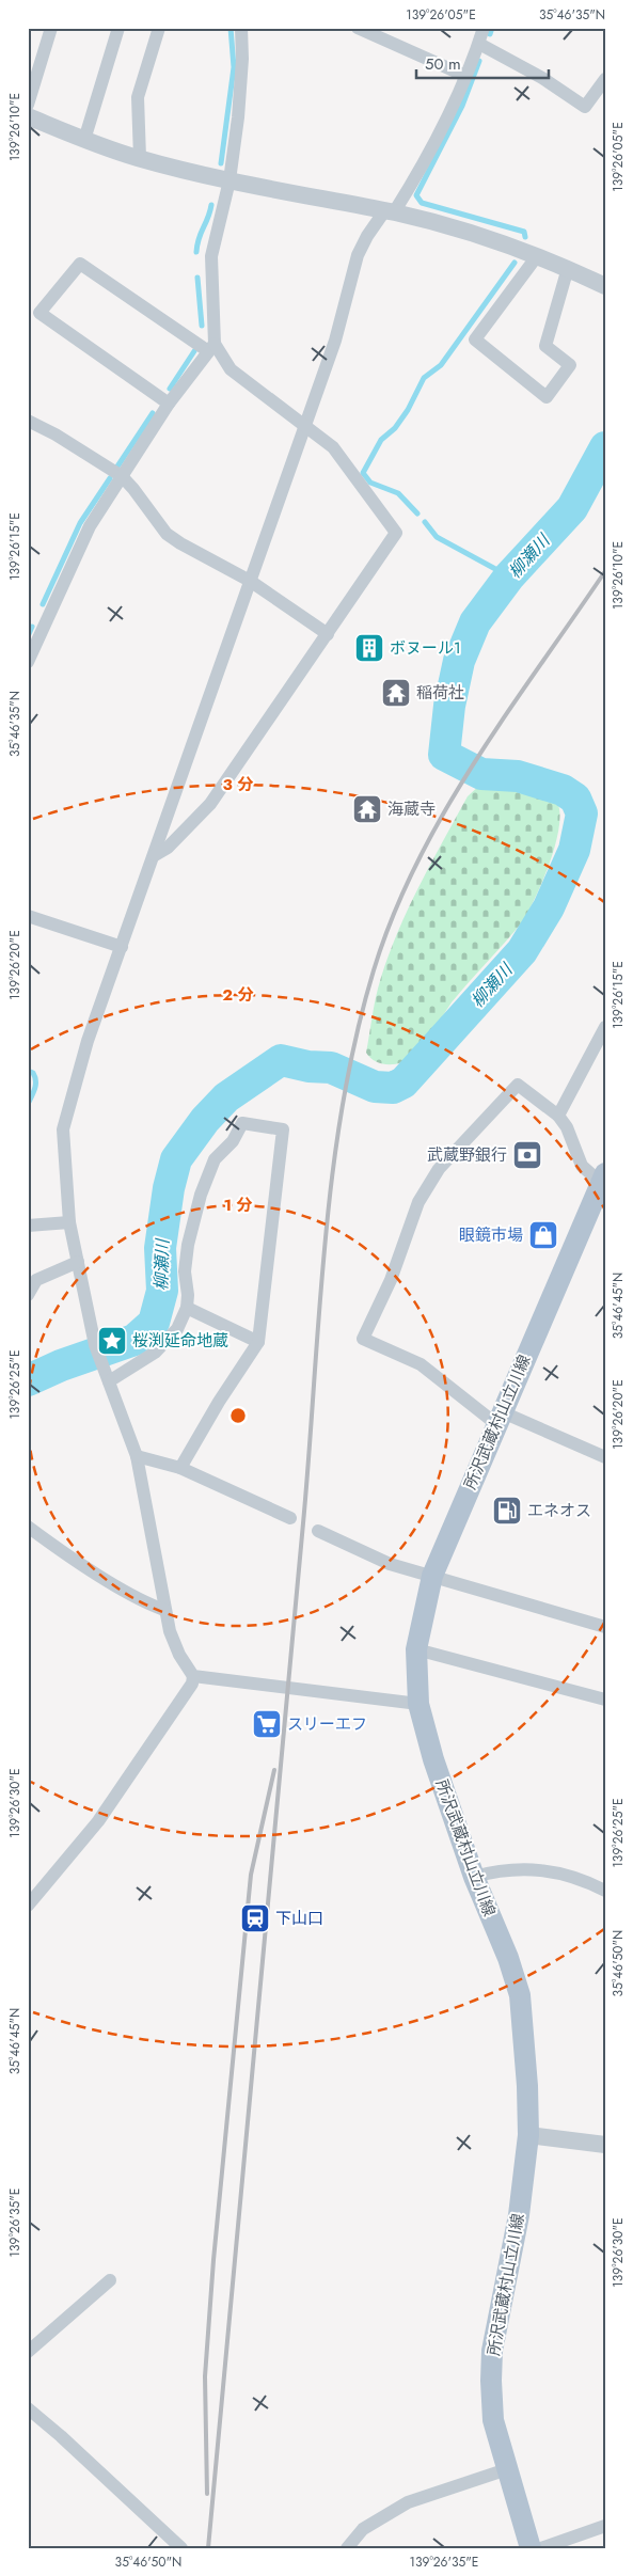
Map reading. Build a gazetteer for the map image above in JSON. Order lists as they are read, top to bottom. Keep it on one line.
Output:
{"streets":{"main road":["所沢武蔵村山立川線"]},"water":["柳瀬川"],"places":{"building":["ボヌール1"],"temple":["稲荷社","海蔵寺"],"bank":["武蔵野銀行"],"shop":["眼鏡市場"],"place":["桜渕延命地蔵"],"fuel station":["エネオス"],"supermarket":["スリーエフ"],"station":["下山口"]},"scale_bar":"50 m","coordinates":["139°26'05\"E","35°46'35\"N","139°26'10\"E","139°26'15\"E","139°26'20\"E","35°46'45\"N","139°26'25\"E","139°26'30\"E","35°46'50\"N","139°26'35\"E"],"rings":["3 分","2 分","1 分"]}
